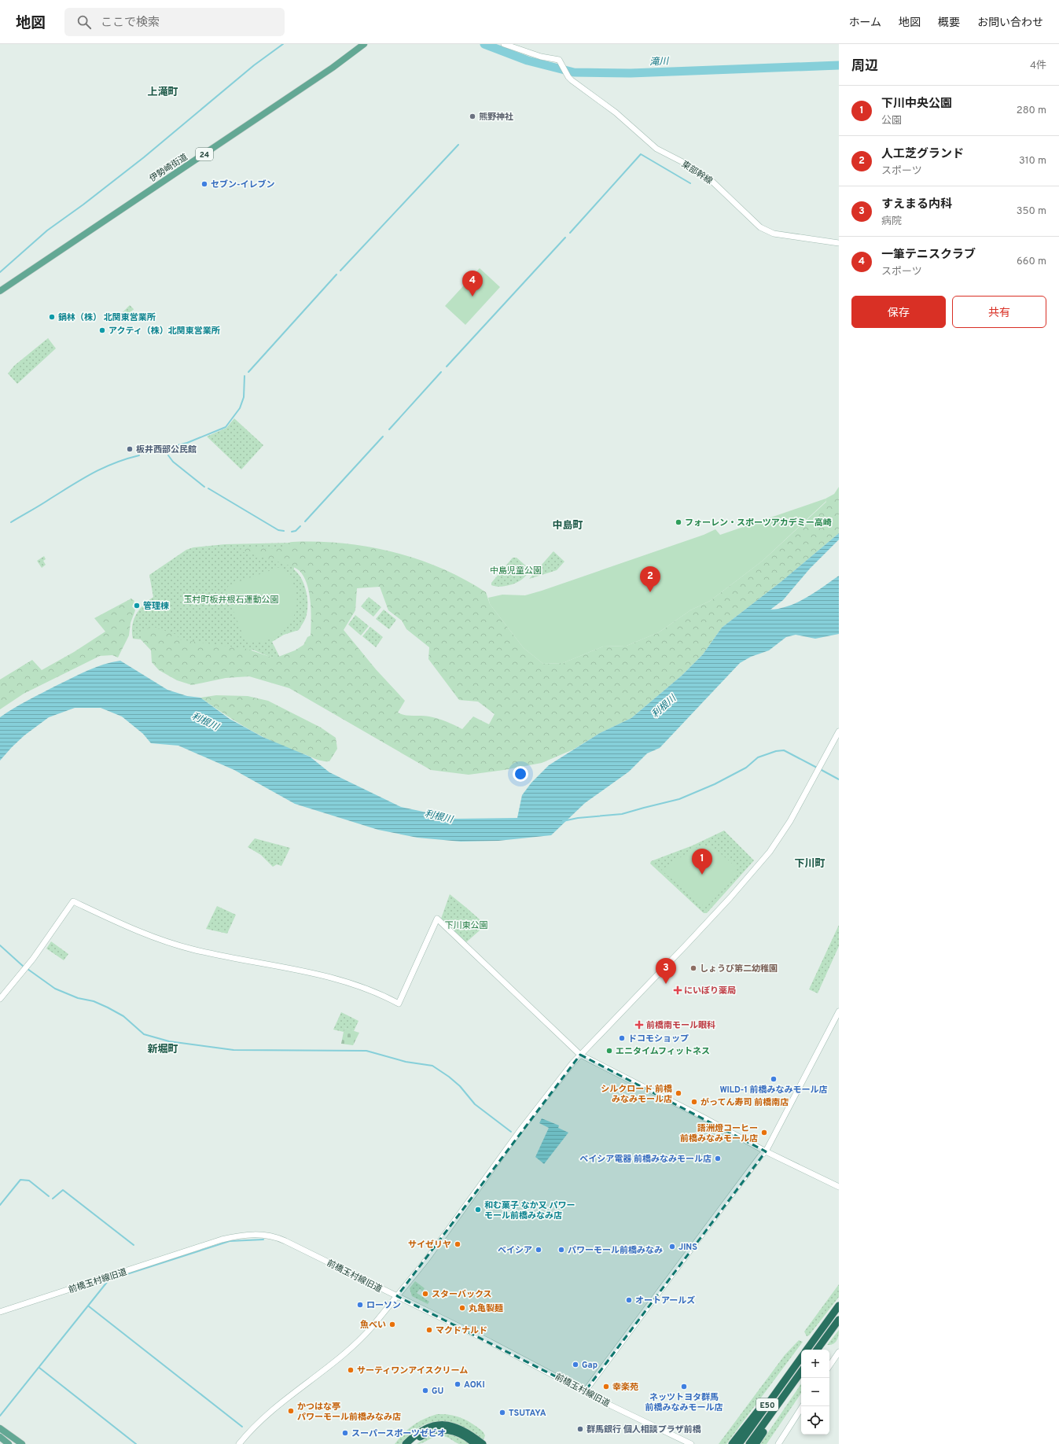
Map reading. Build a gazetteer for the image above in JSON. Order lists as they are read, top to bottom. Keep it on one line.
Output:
{"streets":{"highway":["E50"],"main road":["24","伊勢崎街道"],"street":["東部幹線","前橋玉村線旧道"]},"districts":["上滝町","中島町","下川町","新堀町"],"water":["滝川","利根川"],"parks":["中島児童公園","玉村町板井根石運動公園","下川東公園"],"places":{"other":["熊野神社","セブン-イレブン","鍋林（株） 北関東営業所","アクティ（株）北関東営業所","板井西部公民館","フォーレン・スポーツアカデミー高崎","管理棟","しょうび第二幼稚園","ドコモショップ","エニタイムフィットネス","WILD-1 前橋みなみモール店","シルクロード 前橋 みなみモール店","がってん寿司 前橋南店","語洲燈コーヒー 前橋みなみモール店","ベイシア電器 前橋みなみモール店","和む菓子 なか又 パワー モール前橋みなみ店","サイゼリヤ","JINS","ベイシア","パワーモール前橋みなみ","スターバックス","オートアールズ","ローソン","丸亀製麺","魚べい","マクドナルド","Gap","サーティワンアイスクリーム","AOKI","幸楽苑","ネッツトヨタ群馬 前橋みなみモール店","GU","かつはな亭 パワーモール前橋みなみ店","TSUTAYA","群馬銀行 個人相談プラザ前橋","スーパースポーツゼビオ"],"health":["にいぼり薬局","前橋南モール眼科"]},"page":{"header":"地図","search":"ここで検索","nav":["ホーム","地図","概要","お問い合わせ"],"heading":["周辺","4件"],"list":[{"mark":"1","name":"下川中央公園","note":"公園","value":"280 m"},{"mark":"2","name":"人工芝グランド","note":"スポーツ","value":"310 m"},{"mark":"3","name":"すえまる内科","note":"病院","value":"350 m"},{"mark":"4","name":"一筆テニスクラブ","note":"スポーツ","value":"660 m"}],"pins":["4","2","1","3"],"buttons":["保存","共有"],"map_buttons":["+","−"]}}
